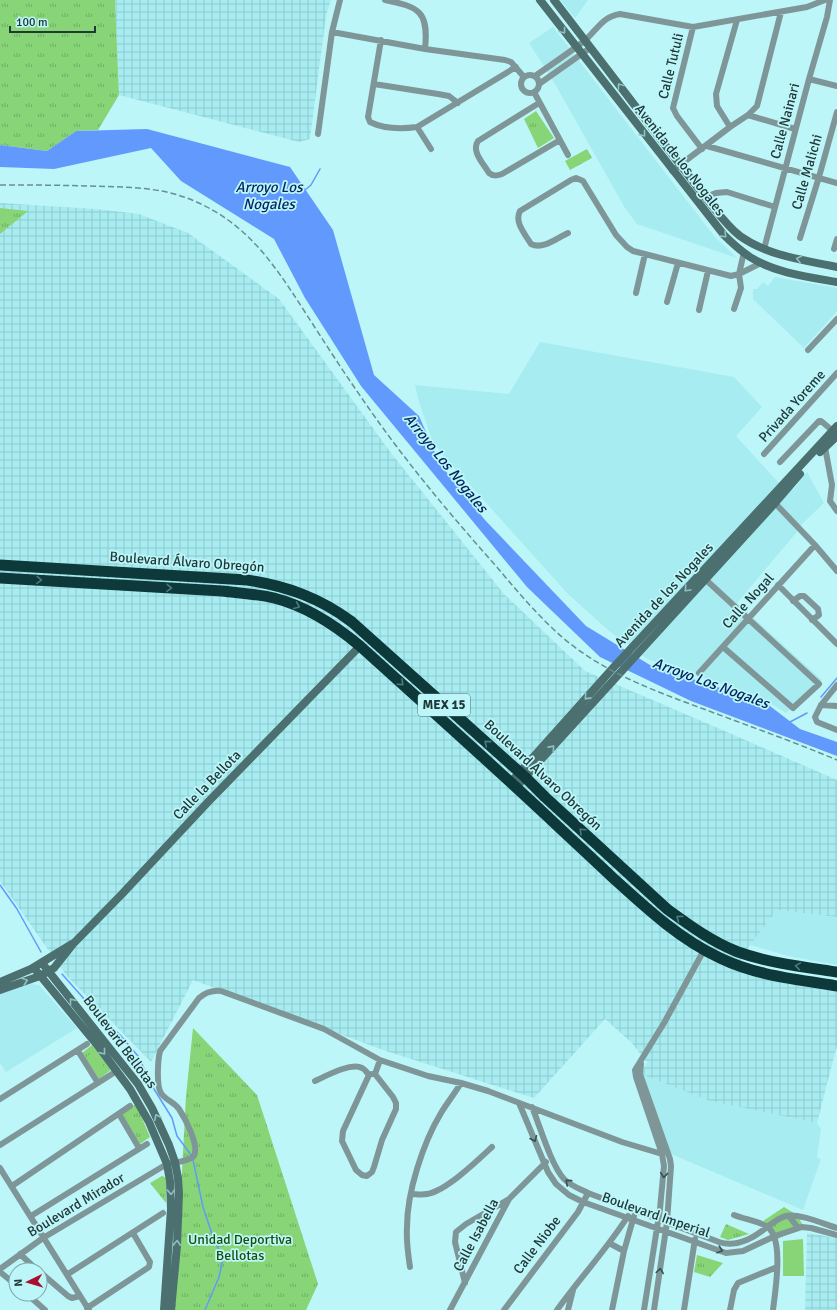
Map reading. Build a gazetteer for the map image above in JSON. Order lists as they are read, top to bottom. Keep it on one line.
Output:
{"streets":{"highway":["Boulevard Álvaro Obregón","MEX 15"],"main road":["Avenida de los Nogales","Calle la Bellota","Boulevard Bellotas"],"street":["Calle Tutuli","Calle Nainari","Calle Malichi","Privada Yoreme","Calle Nogal","Boulevard Mirador","Boulevard Imperial","Calle Isabella","Calle Niobe"]},"crossings":[["Calle Nainari","Avenida de los Nogales"],["Avenida de los Nogales","Boulevard Álvaro Obregón"],["Boulevard Álvaro Obregón","Calle la Bellota"],["Calle la Bellota","Boulevard Bellotas"],["Boulevard Bellotas","Boulevard Mirador"],["Boulevard Imperial","Calle Isabella"],["Boulevard Imperial","Calle Niobe"]],"water":["Arroyo Los Nogales"],"parks":["Unidad Deportiva Bellotas"],"scale_bar":"100 m","north":"left"}
